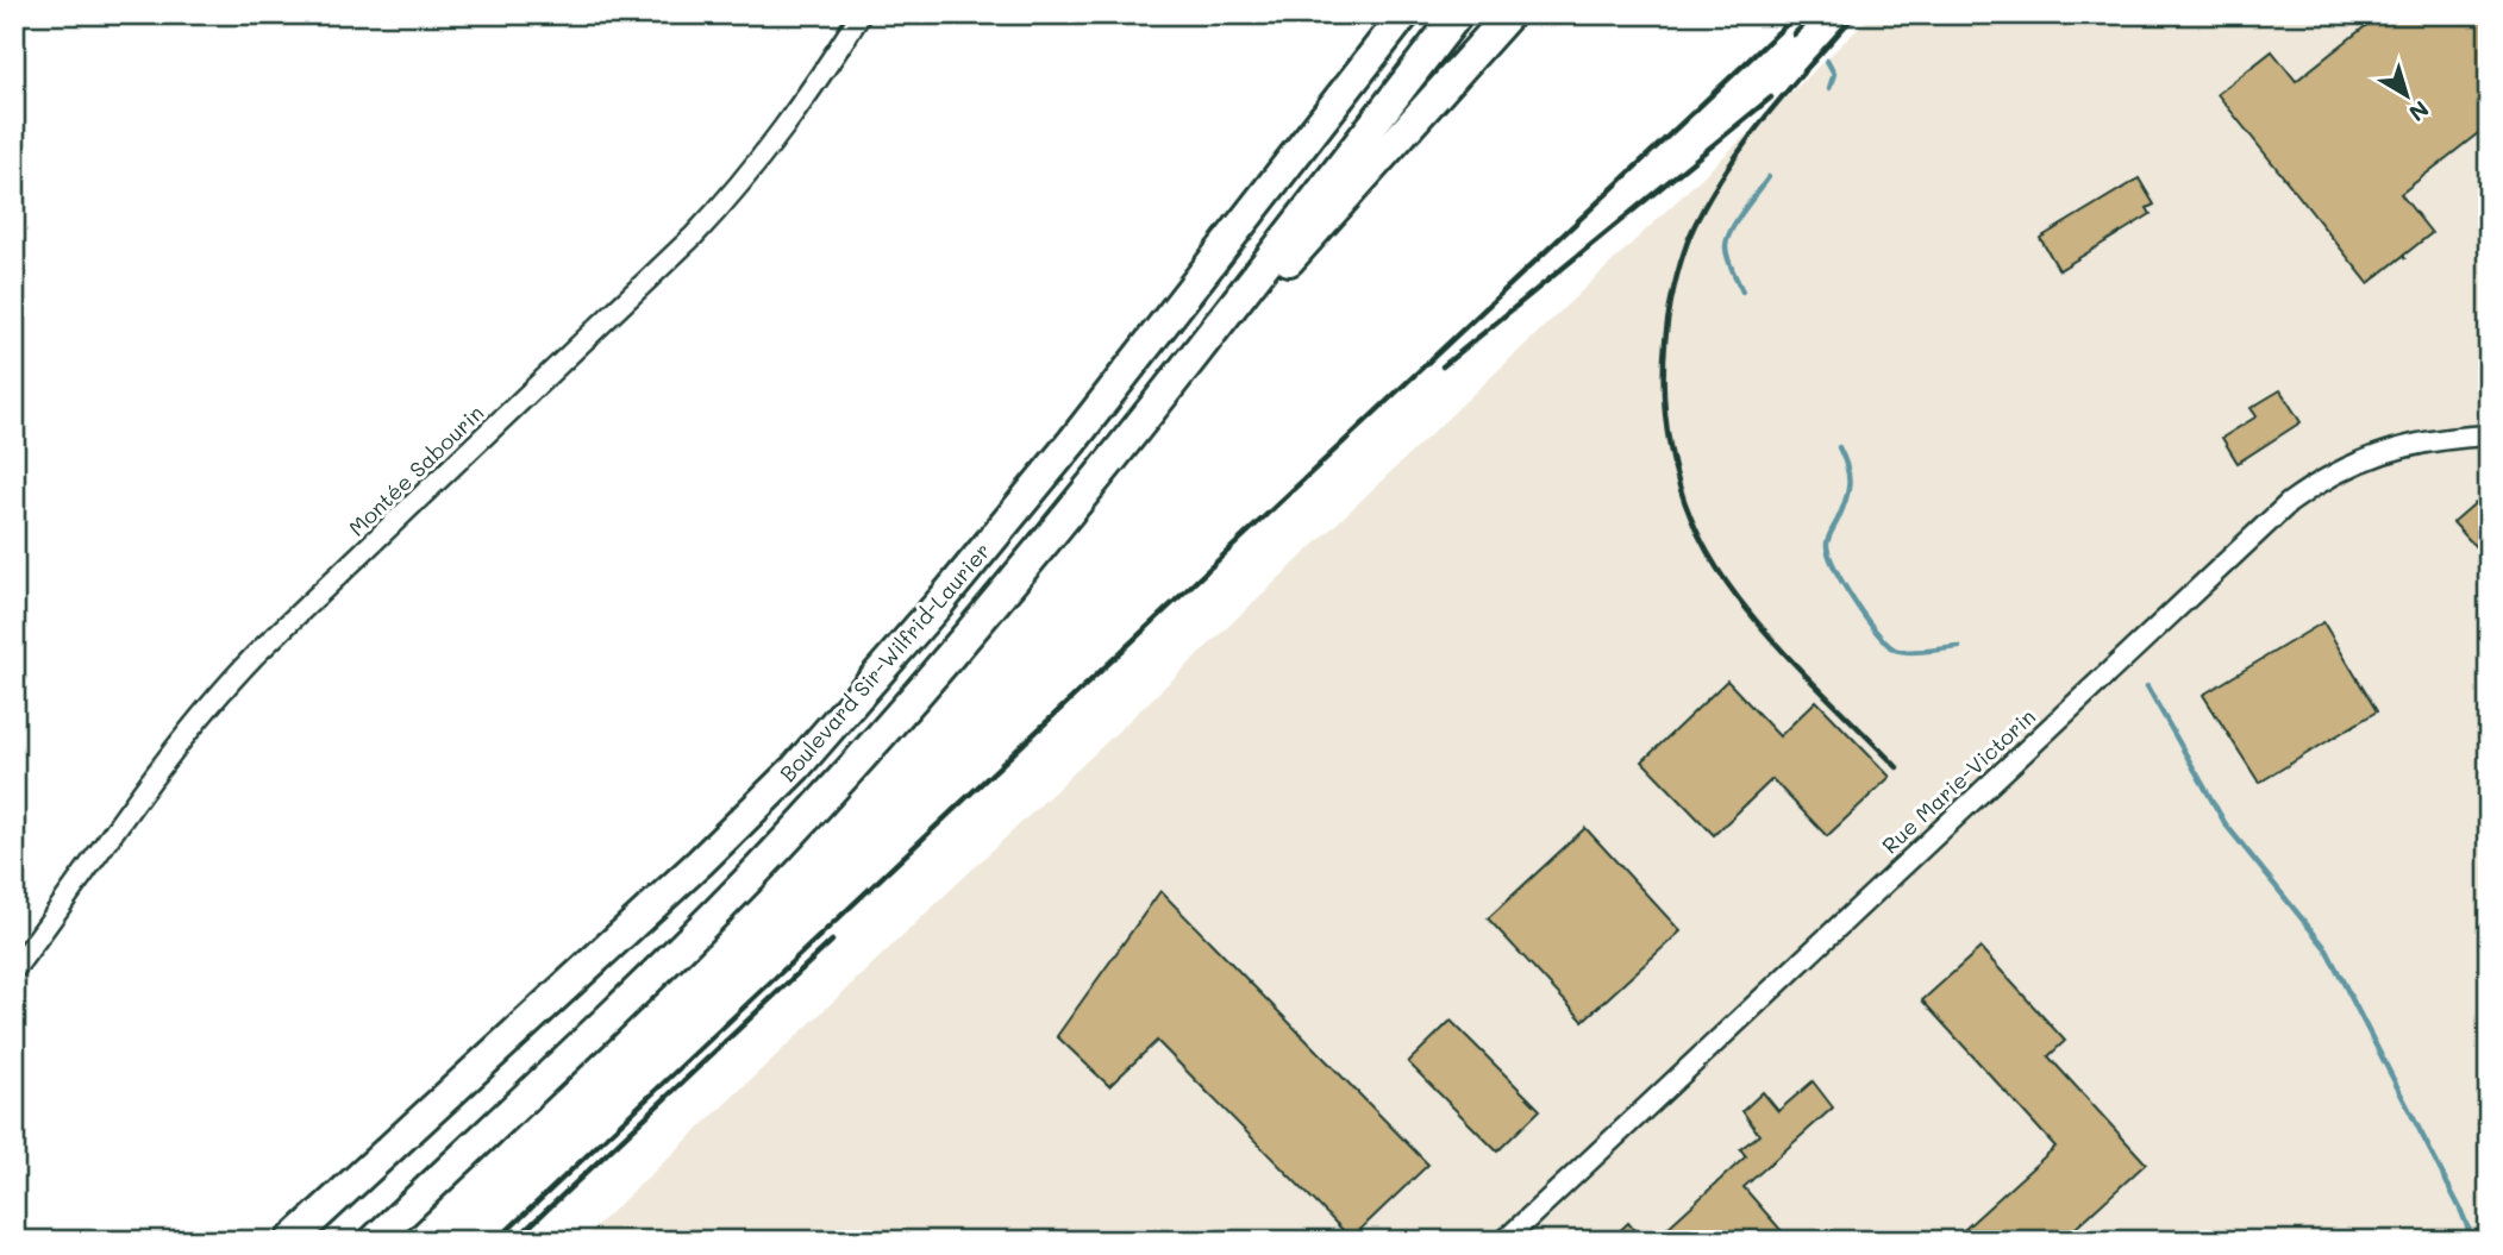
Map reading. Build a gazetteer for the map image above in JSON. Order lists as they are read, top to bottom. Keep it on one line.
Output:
{"streets":{"highway":["Boulevard Sir-Wilfrid-Laurier"],"street":["Montée Sabourin","Rue Marie-Victorin"]},"north":"bottom right"}
